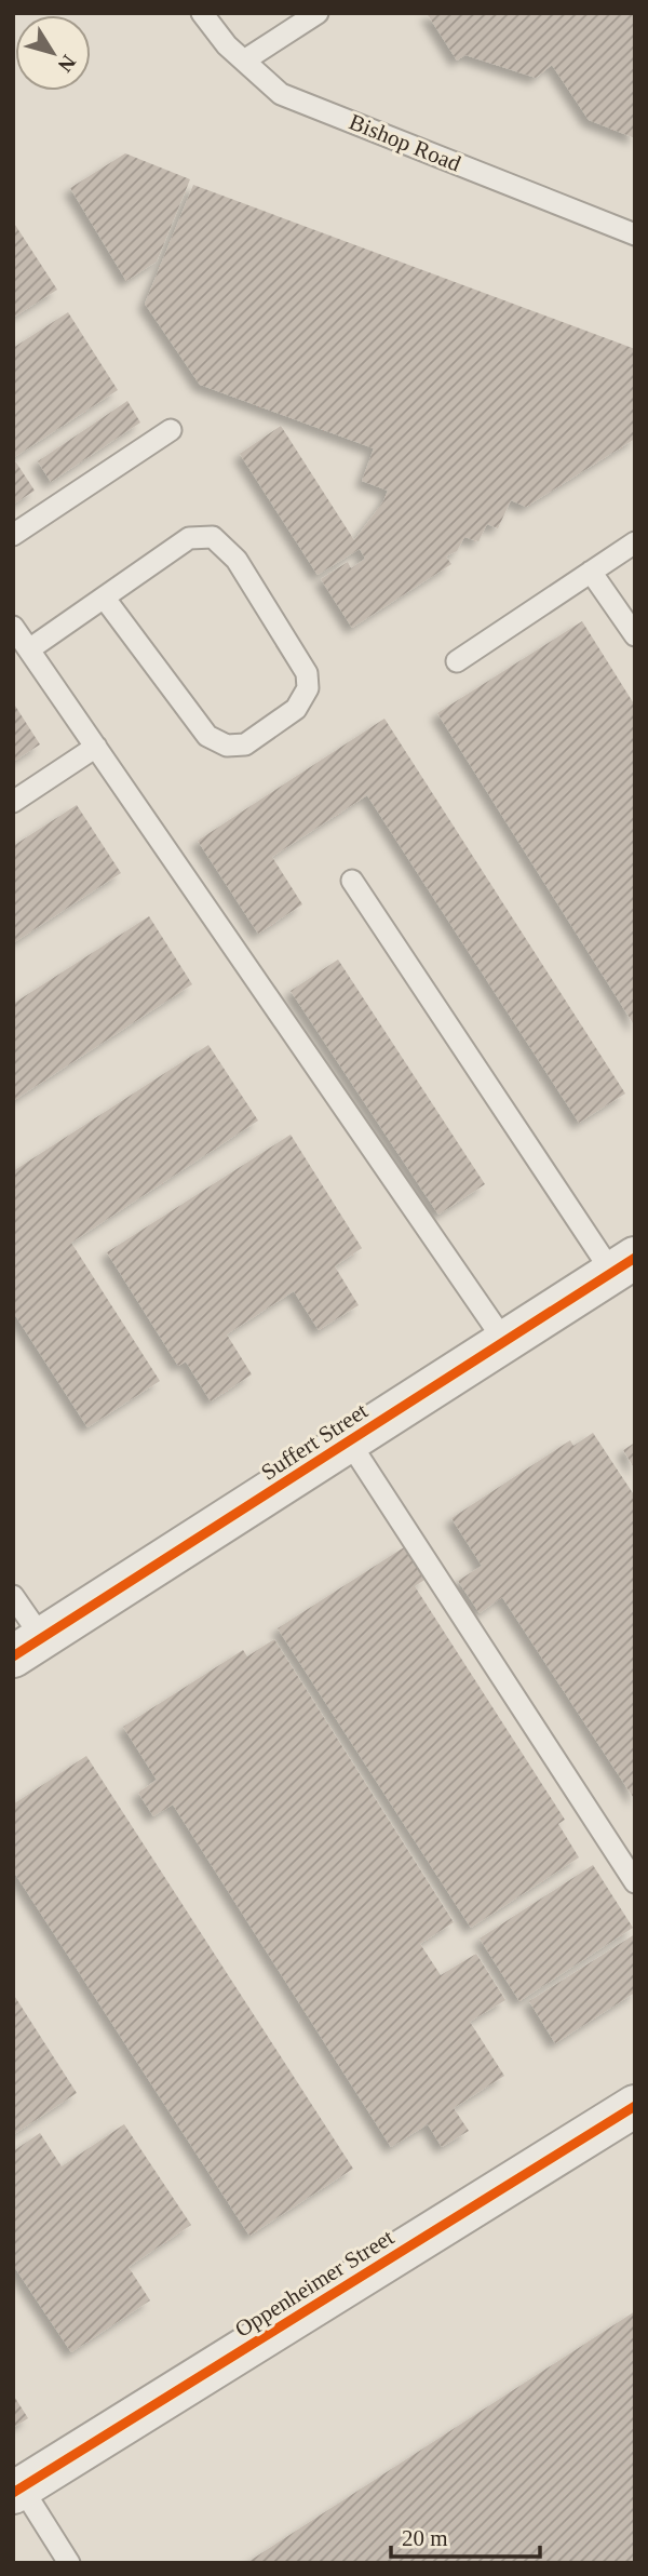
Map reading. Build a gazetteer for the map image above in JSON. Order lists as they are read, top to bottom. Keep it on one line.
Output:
{"streets":{"street":["Suffert Street","Oppenheimer Street"],"lane":["Bishop Road"]},"scale_bar":"20 m","north":"bottom right"}
